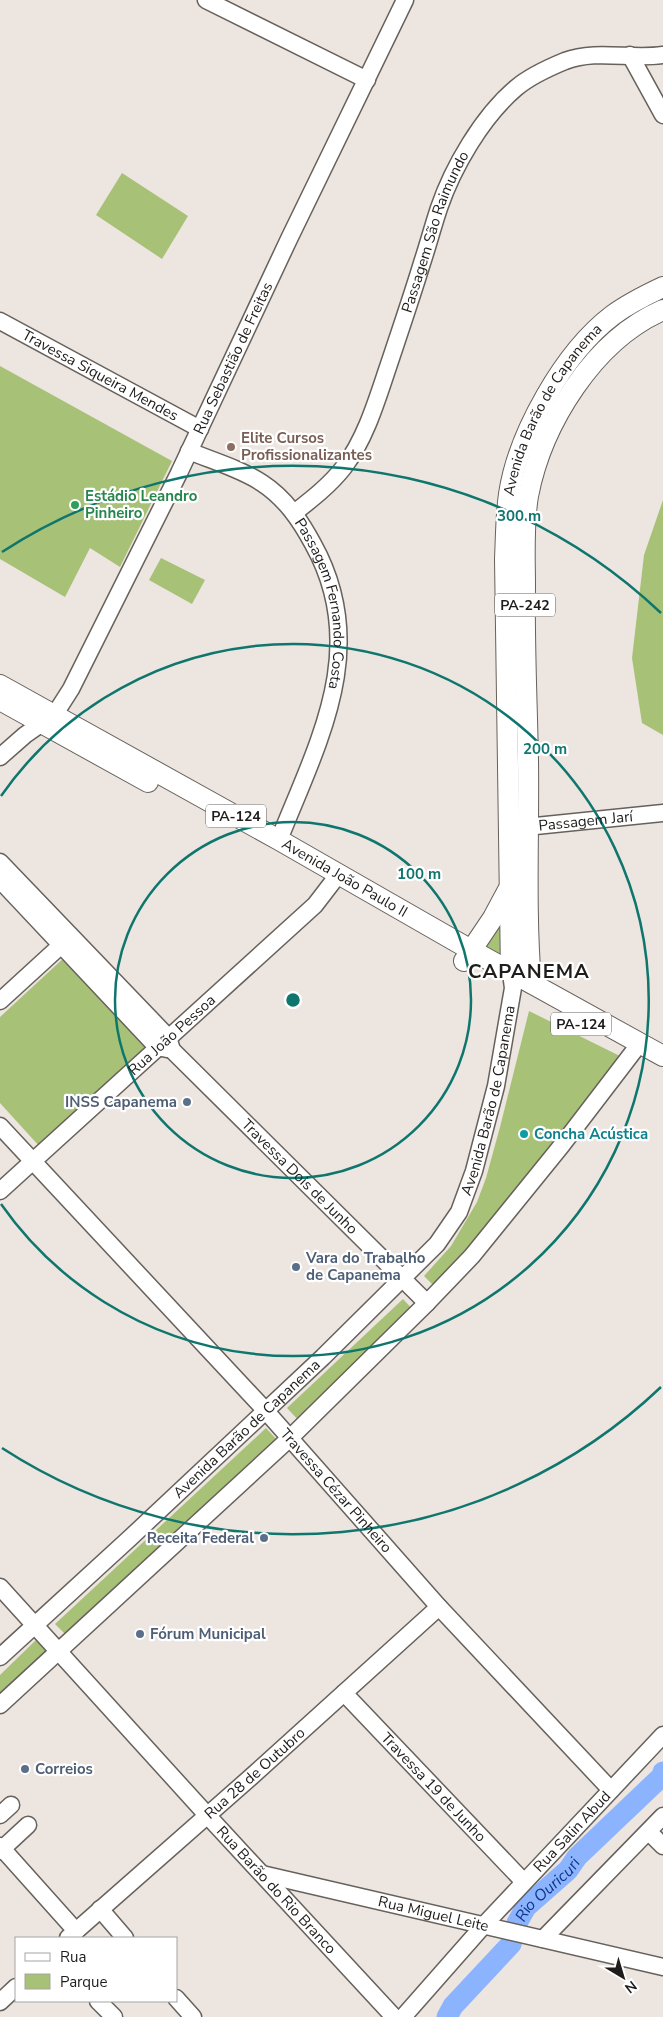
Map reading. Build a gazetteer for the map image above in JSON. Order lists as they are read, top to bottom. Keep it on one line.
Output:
{"streets":{"main road":["Avenida Barão de Capanema","PA-242","PA-124","Avenida João Paulo II"],"street":["Passagem São Raimundo","Rua Sebastião de Freitas","Travessa Siqueira Mendes","Passagem Fernando Costa","Passagem Jarí","Rua João Pessoa","Travessa Dois de Junho","Travessa Cézar Pinheiro","Rua 28 de Outubro","Travessa 19 de Junho","Rua Salin Abud","Rua Barão do Rio Branco","Rua Miguel Leite"]},"crossings":[["Passagem São Raimundo","Passagem Fernando Costa"],["Rua Sebastião de Freitas","Travessa Siqueira Mendes"],["Rua Sebastião de Freitas","Passagem Fernando Costa"],["Rua Sebastião de Freitas","Avenida João Paulo II"],["Avenida Barão de Capanema","Passagem Jarí"],["Avenida Barão de Capanema","Avenida João Paulo II"],["Avenida Barão de Capanema","Travessa Dois de Junho"],["Avenida Barão de Capanema","Travessa Cézar Pinheiro"],["Avenida Barão de Capanema","Rua Barão do Rio Branco"],["Passagem Fernando Costa","Avenida João Paulo II"],["Avenida João Paulo II","Rua João Pessoa"],["Rua João Pessoa","Travessa Dois de Junho"],["Rua João Pessoa","Travessa Cézar Pinheiro"],["Travessa Cézar Pinheiro","Rua 28 de Outubro"],["Travessa Cézar Pinheiro","Rua Salin Abud"],["Rua 28 de Outubro","Travessa 19 de Junho"],["Rua 28 de Outubro","Rua Barão do Rio Branco"],["Travessa 19 de Junho","Rua Salin Abud"],["Rua Salin Abud","Rua Miguel Leite"],["Rua Barão do Rio Branco","Rua Miguel Leite"]],"districts":["CAPANEMA"],"water":["Rio Ouricuri"],"places":["Elite Cursos Profissionalizantes","Estádio Leandro Pinheiro","INSS Capanema","Concha Acústica","Vara do Trabalho de Capanema","Receita Federal","Fórum Municipal","Correios"],"legend":["Rua","Parque"],"north":"bottom right","rings":["300 m","200 m","100 m"]}
